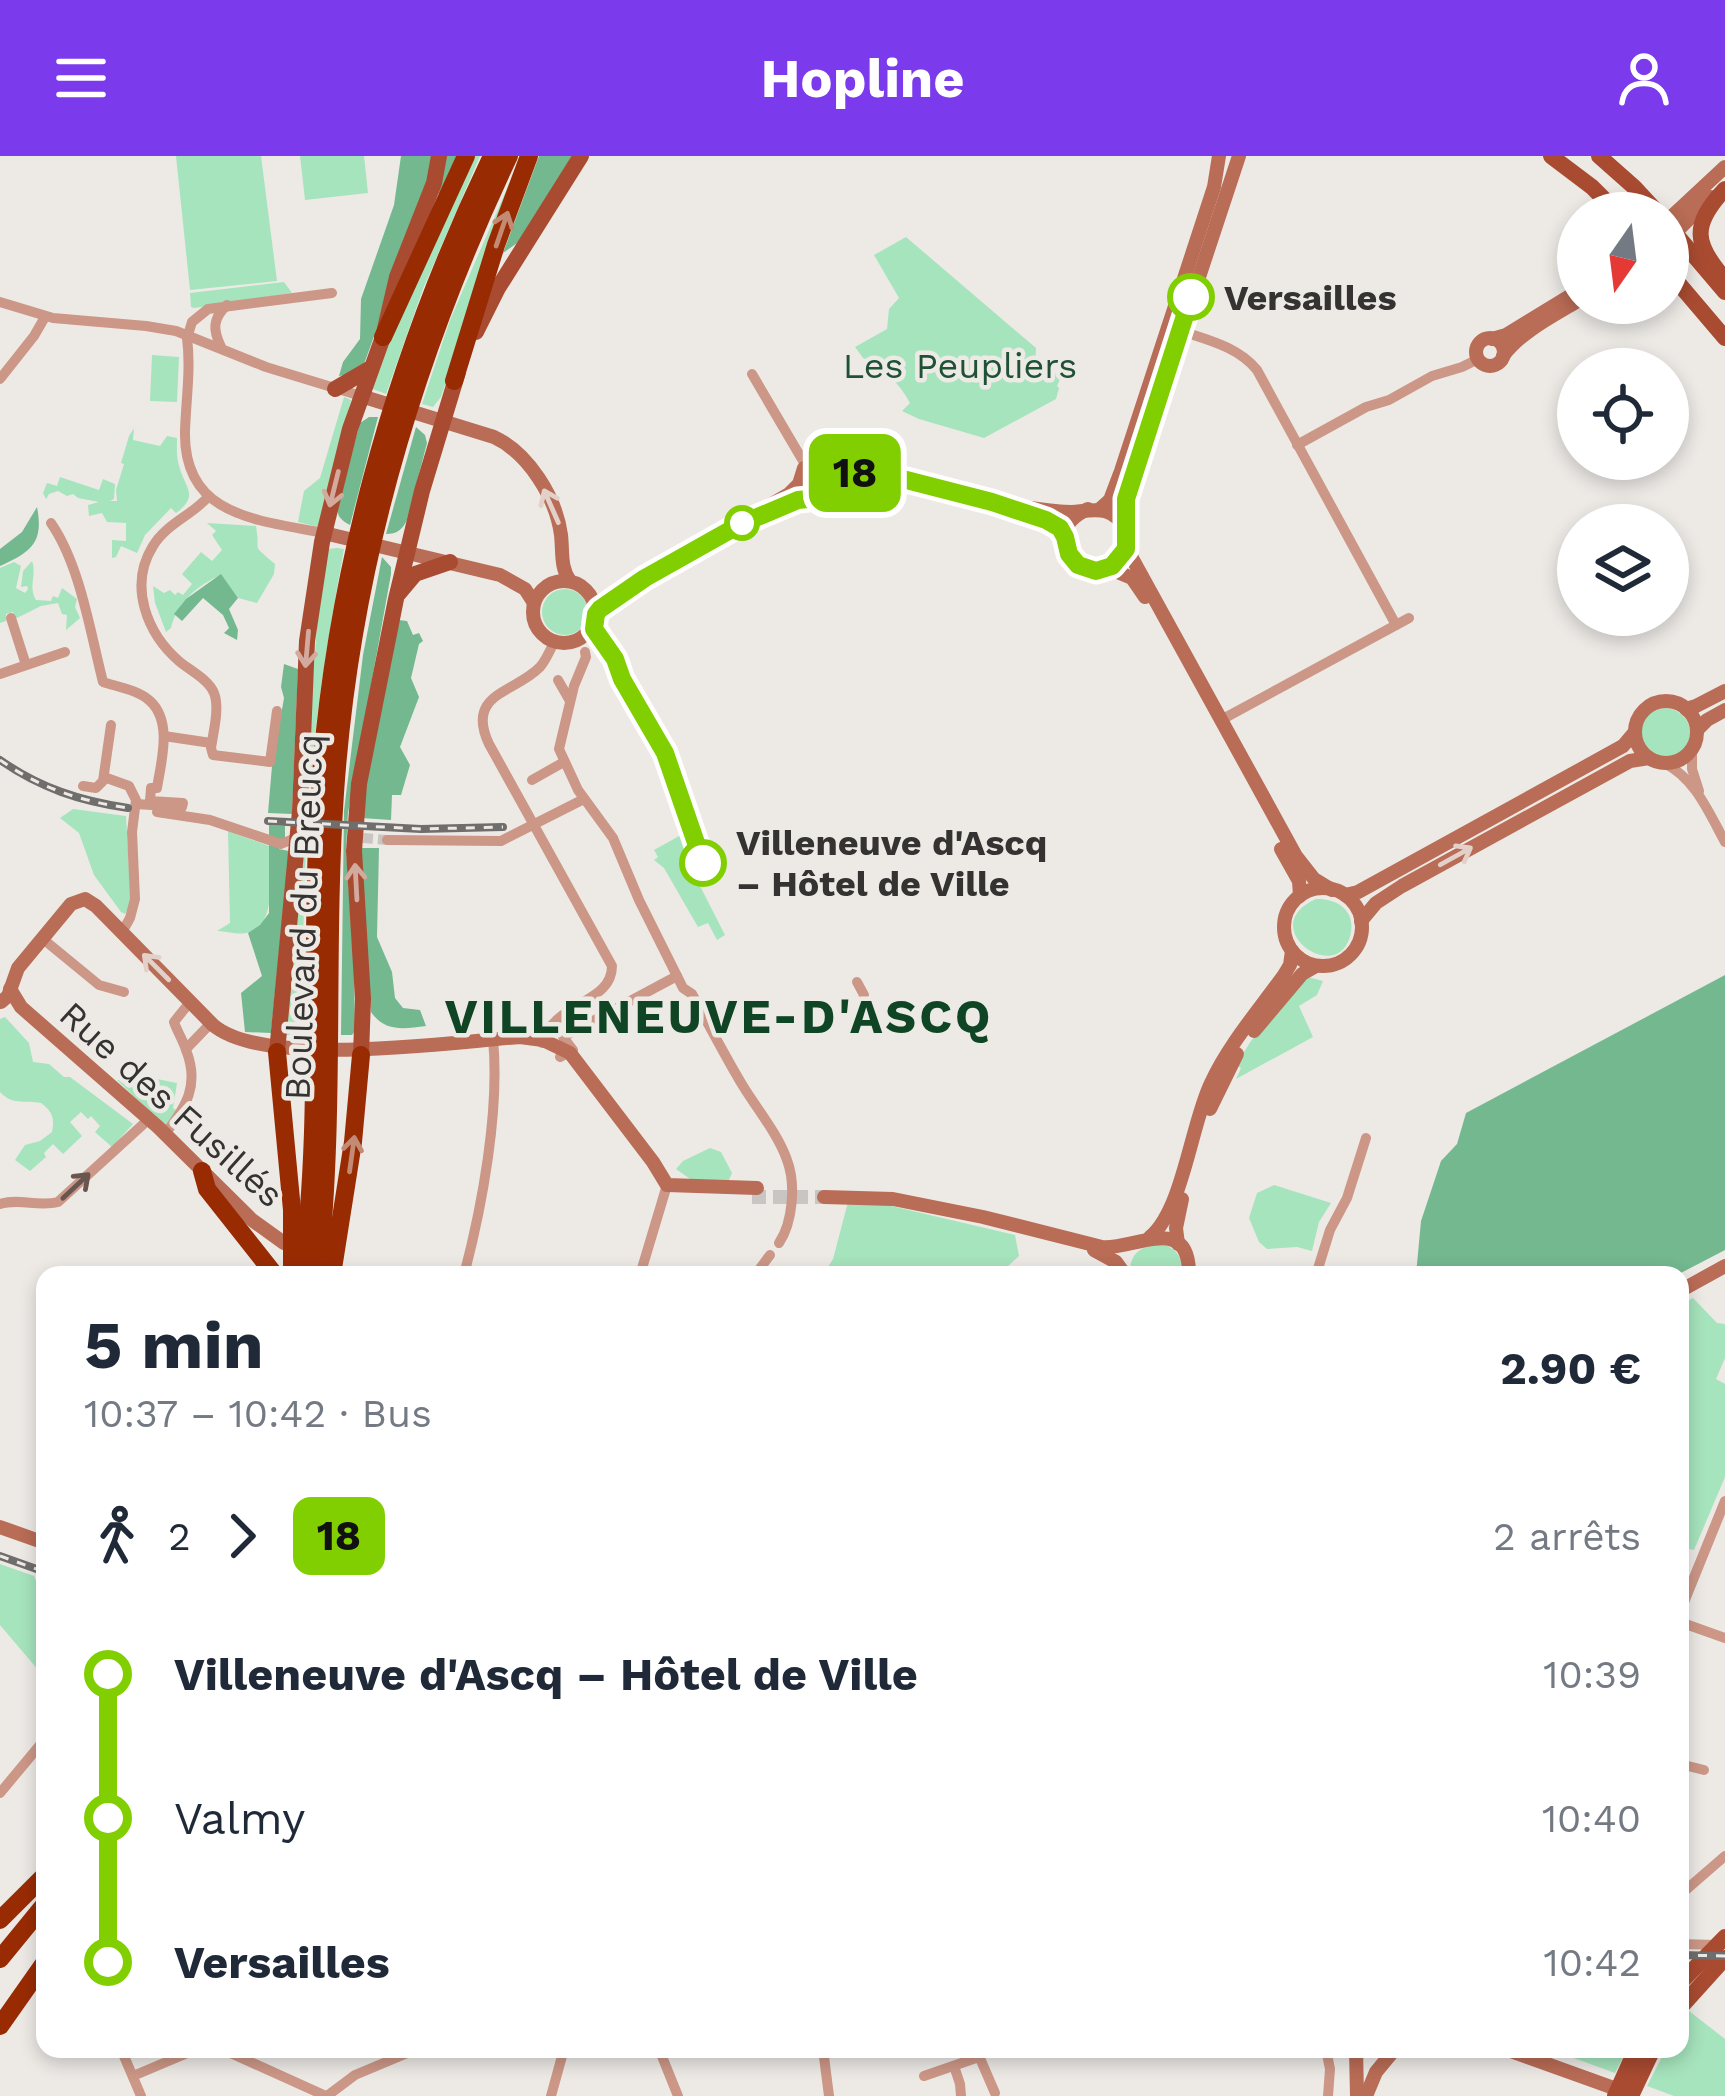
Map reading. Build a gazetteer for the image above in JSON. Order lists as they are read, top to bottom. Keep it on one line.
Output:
{"streets":{"highway":["Boulevard du Breucq"],"street":["Rue des Fusillés"]},"districts":["VILLENEUVE-D'ASCQ"],"parks":["Les Peupliers"],"places":["Versailles","Villeneuve d'Ascq – Hôtel de Ville"],"lines":["bus line 18"],"north":"bottom","page":{"header":"Hopline","on_map":"18","heading":["5 min","10:37 – 10:42 · Bus","2.90 €"],"legs":["2","18","2 arrêts"],"list":[{"name":"Villeneuve d'Ascq – Hôtel de Ville","value":"10:39"},{"name":"Valmy","value":"10:40"},{"name":"Versailles","value":"10:42"}]}}
